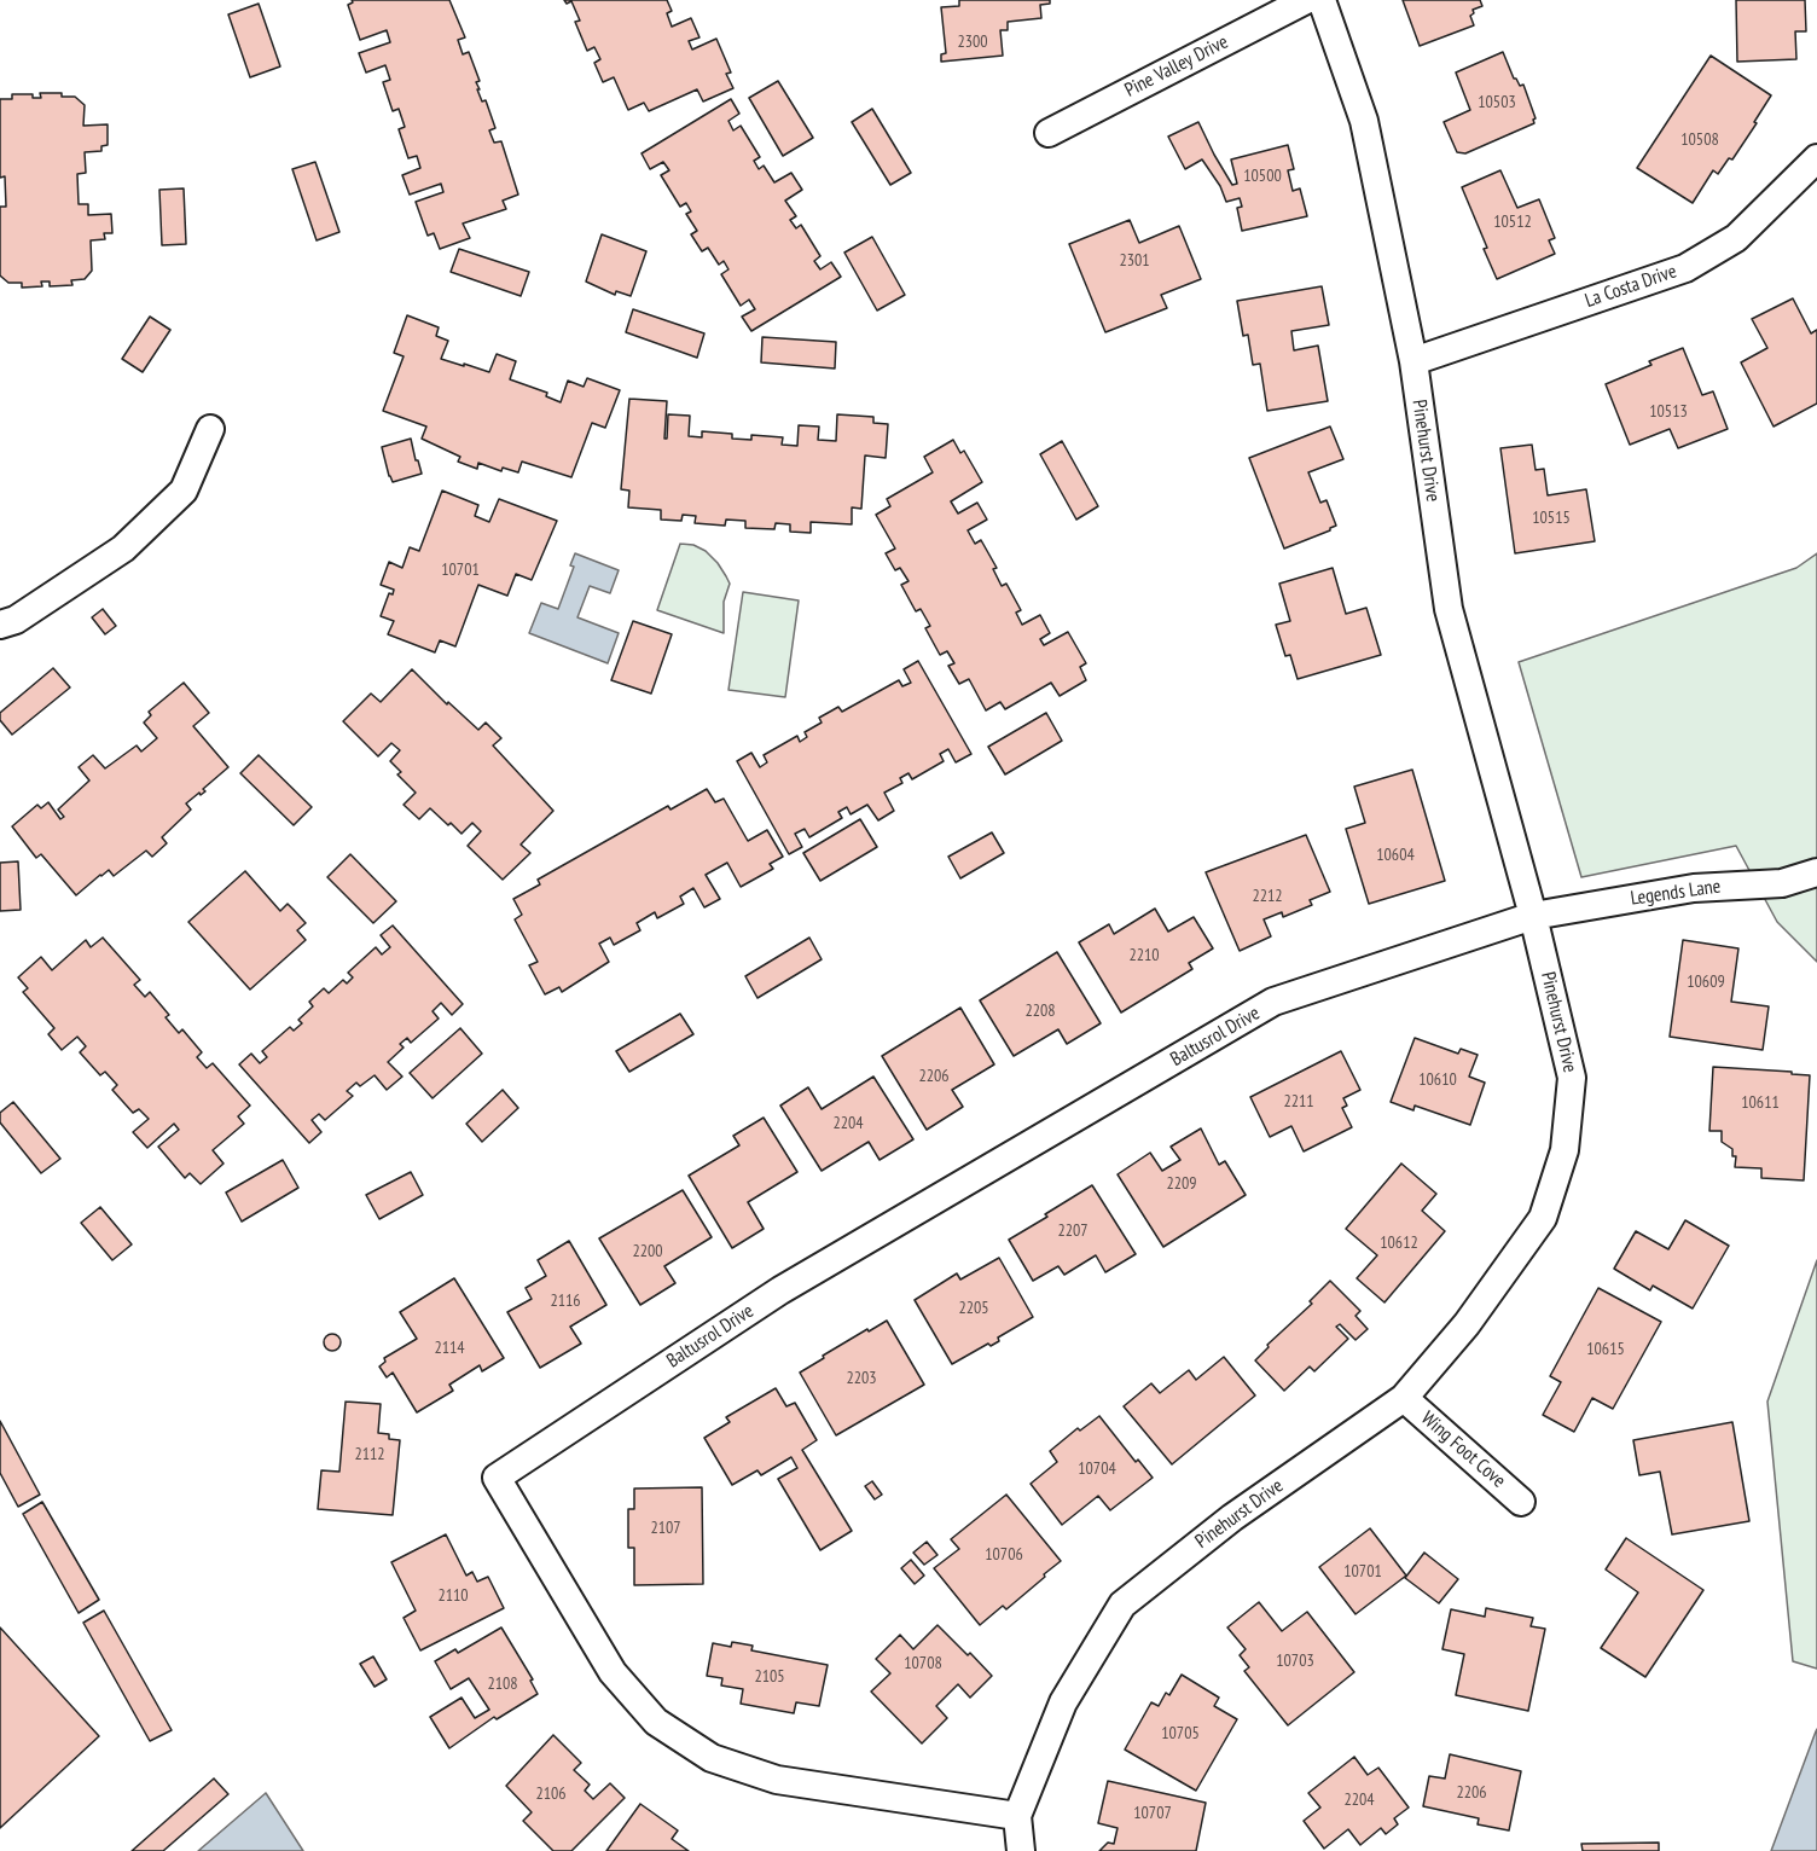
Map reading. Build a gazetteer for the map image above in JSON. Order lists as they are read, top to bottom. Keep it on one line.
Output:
{"streets":{"street":["Pine Valley Drive","La Costa Drive","Pinehurst Drive","Legends Lane","Baltusrol Drive","Wing Foot Cove"]},"crossings":[["La Costa Drive","Pinehurst Drive"],["Pinehurst Drive","Legends Lane"],["Pinehurst Drive","Baltusrol Drive"],["Pinehurst Drive","Wing Foot Cove"],["Legends Lane","Baltusrol Drive"]],"house_numbers":["2300","10503","10508","10500","10512","2301","10513","10515","10701","10604","2212","2210","10609","2208","2206","10610","2211","10611","2204","2209","2207","10612","2200","2116","2205","2114","10615","2203","2112","10704","2107","10706","10701","2110","10703","10708","2105","2108","10705","2206","2106","2204","10707"]}
